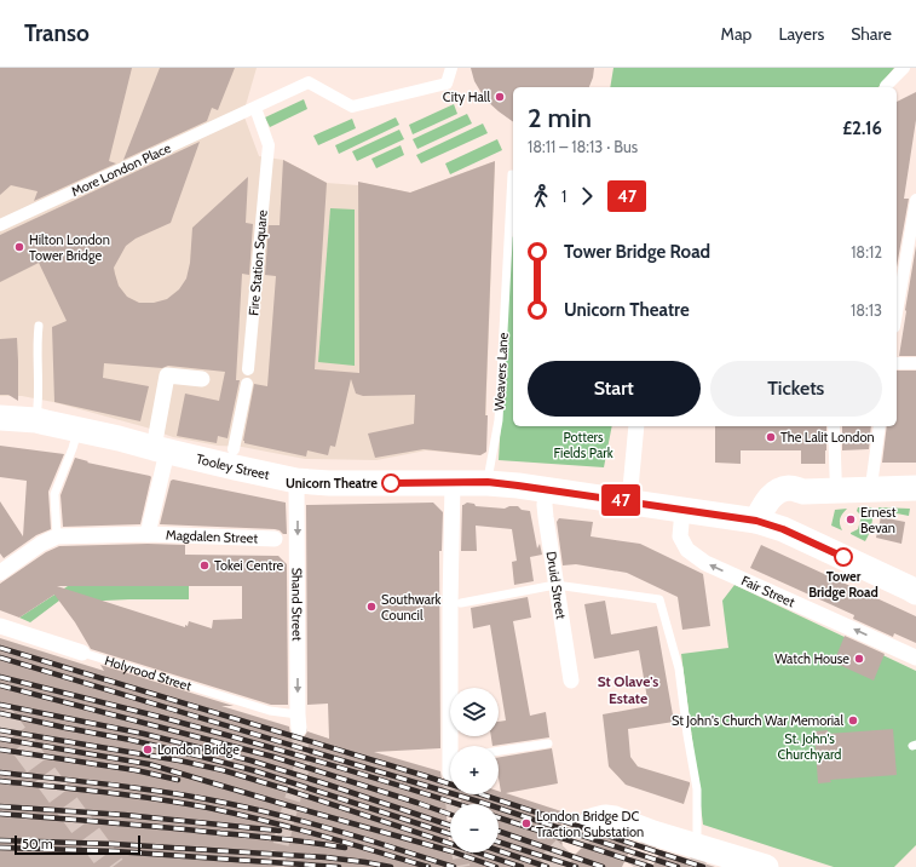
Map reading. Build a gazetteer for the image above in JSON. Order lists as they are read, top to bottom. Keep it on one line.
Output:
{"streets":{"main road":["Tooley Street"],"street":["More London Place","Fire Station Square","Magdalen Street","Druid Street","Fair Street","Shand Street","Holyrood Street"],"lane":["Weavers Lane"]},"crossings":[["More London Place","Fire Station Square"],["Weavers Lane","Tooley Street"],["Tooley Street","Magdalen Street"],["Tooley Street","Druid Street"],["Tooley Street","Fair Street"],["Tooley Street","Shand Street"],["Shand Street","Holyrood Street"]],"one_way":["Fair Street","Shand Street"],"districts":["St Olave's Estate"],"parks":["Potters Fields Park","St. John's Churchyard"],"places":["City Hall","Hilton London Tower Bridge","The Lalit London","Unicorn Theatre","Ernest Bevan","Tower Bridge Road","Tokei Centre","Southwark Council","Watch House","St John's Church War Memorial","London Bridge","London Bridge DC Traction Substation"],"lines":["bus line 47"],"scale_bar":"50 m","page":{"header":"Transo","nav":["Map","Layers","Share"],"on_map":"47","heading":["2 min","18:11 – 18:13 · Bus","£2.16"],"legs":["1","47"],"list":[{"name":"Tower Bridge Road","value":"18:12"},{"name":"Unicorn Theatre","value":"18:13"}],"buttons":["Start","Tickets"],"map_buttons":["+","−"],"scale":"50 m"}}
